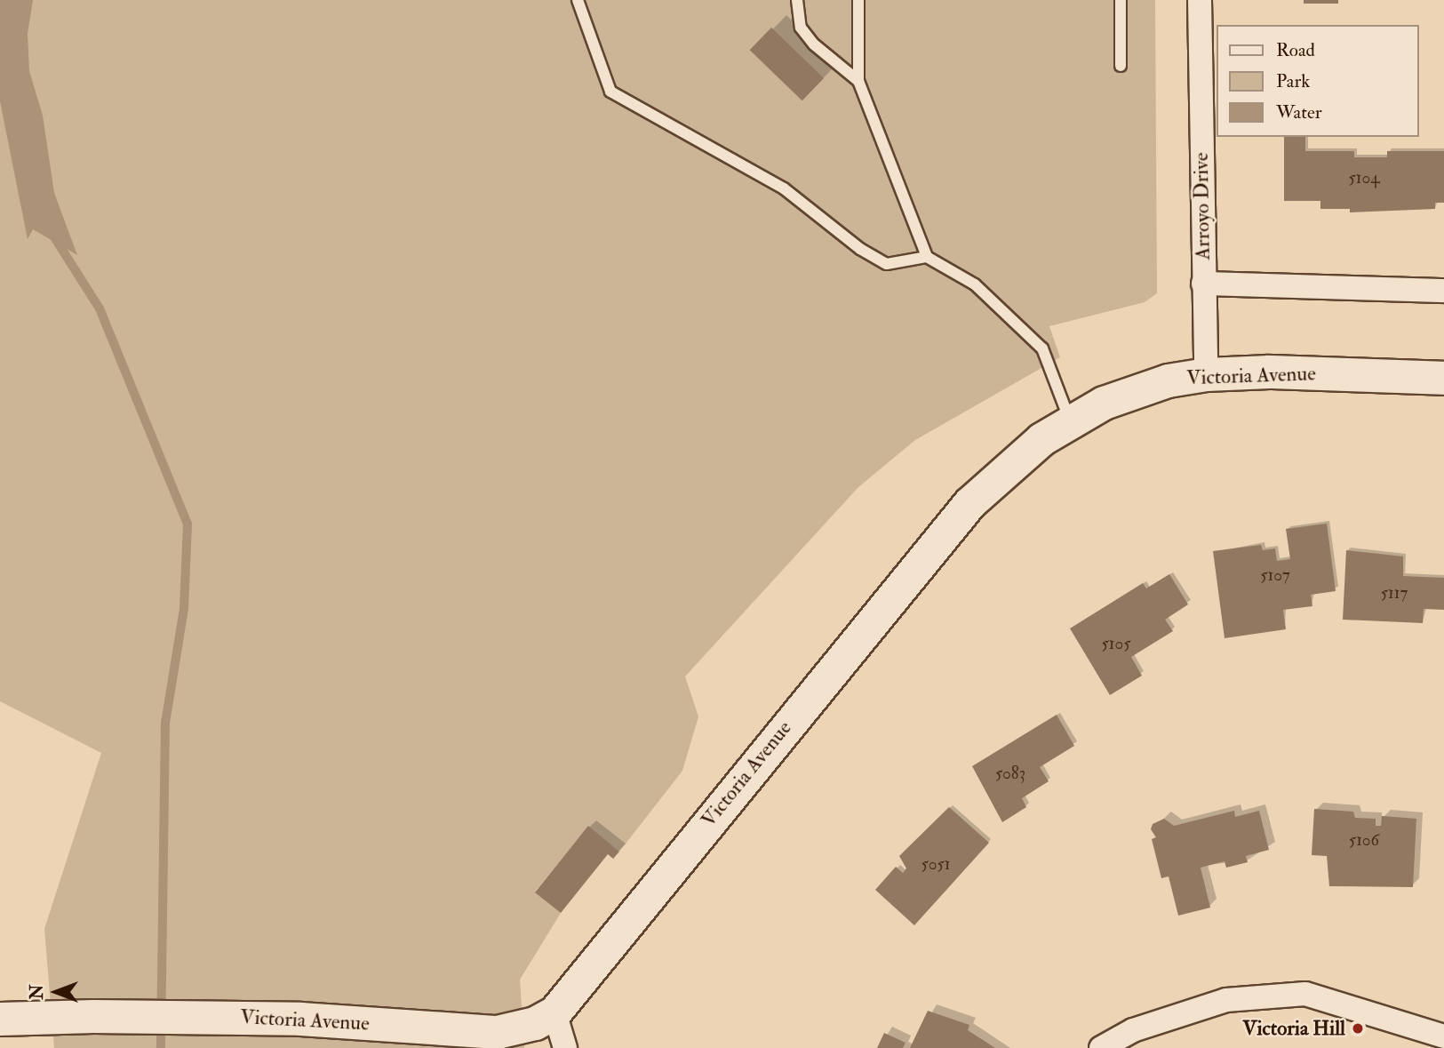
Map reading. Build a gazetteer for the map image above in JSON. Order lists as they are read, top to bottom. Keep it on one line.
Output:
{"streets":{"street":["Arroyo Drive","Victoria Avenue"]},"crossings":[["Arroyo Drive","Victoria Avenue"]],"places":["Victoria Hill"],"house_numbers":["5104","5107","5117","5105","5083","5106","5051"],"legend":["Road","Park","Water"],"north":"left"}
